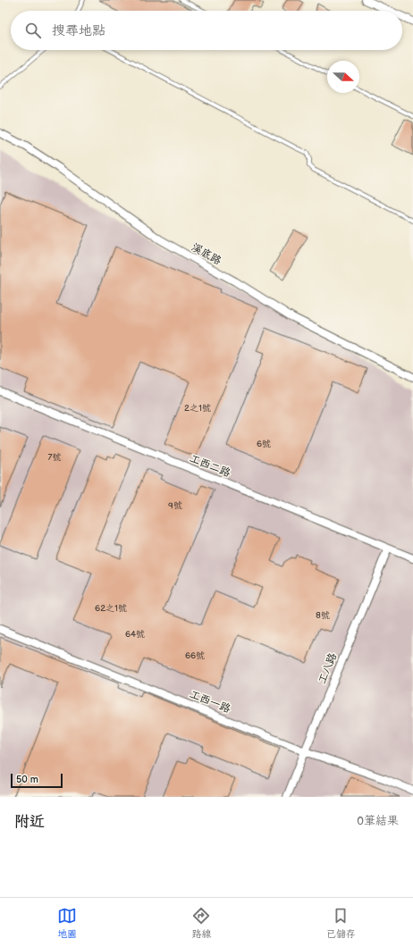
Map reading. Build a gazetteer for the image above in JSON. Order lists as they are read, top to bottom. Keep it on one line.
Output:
{"streets":{"street":["溪底路","工西二路","工八路","工西一路"]},"crossings":[["工西二路","工八路"],["工八路","工西一路"]],"house_numbers":["2之1號","6號","7號","9號","62之1號","8號","64號","66號"],"scale_bar":"50 m","north":"right","page":{"search":"搜尋地點","scale":"50 m","heading":["附近","0筆結果"],"nav":["地圖","路線","已儲存"]}}
